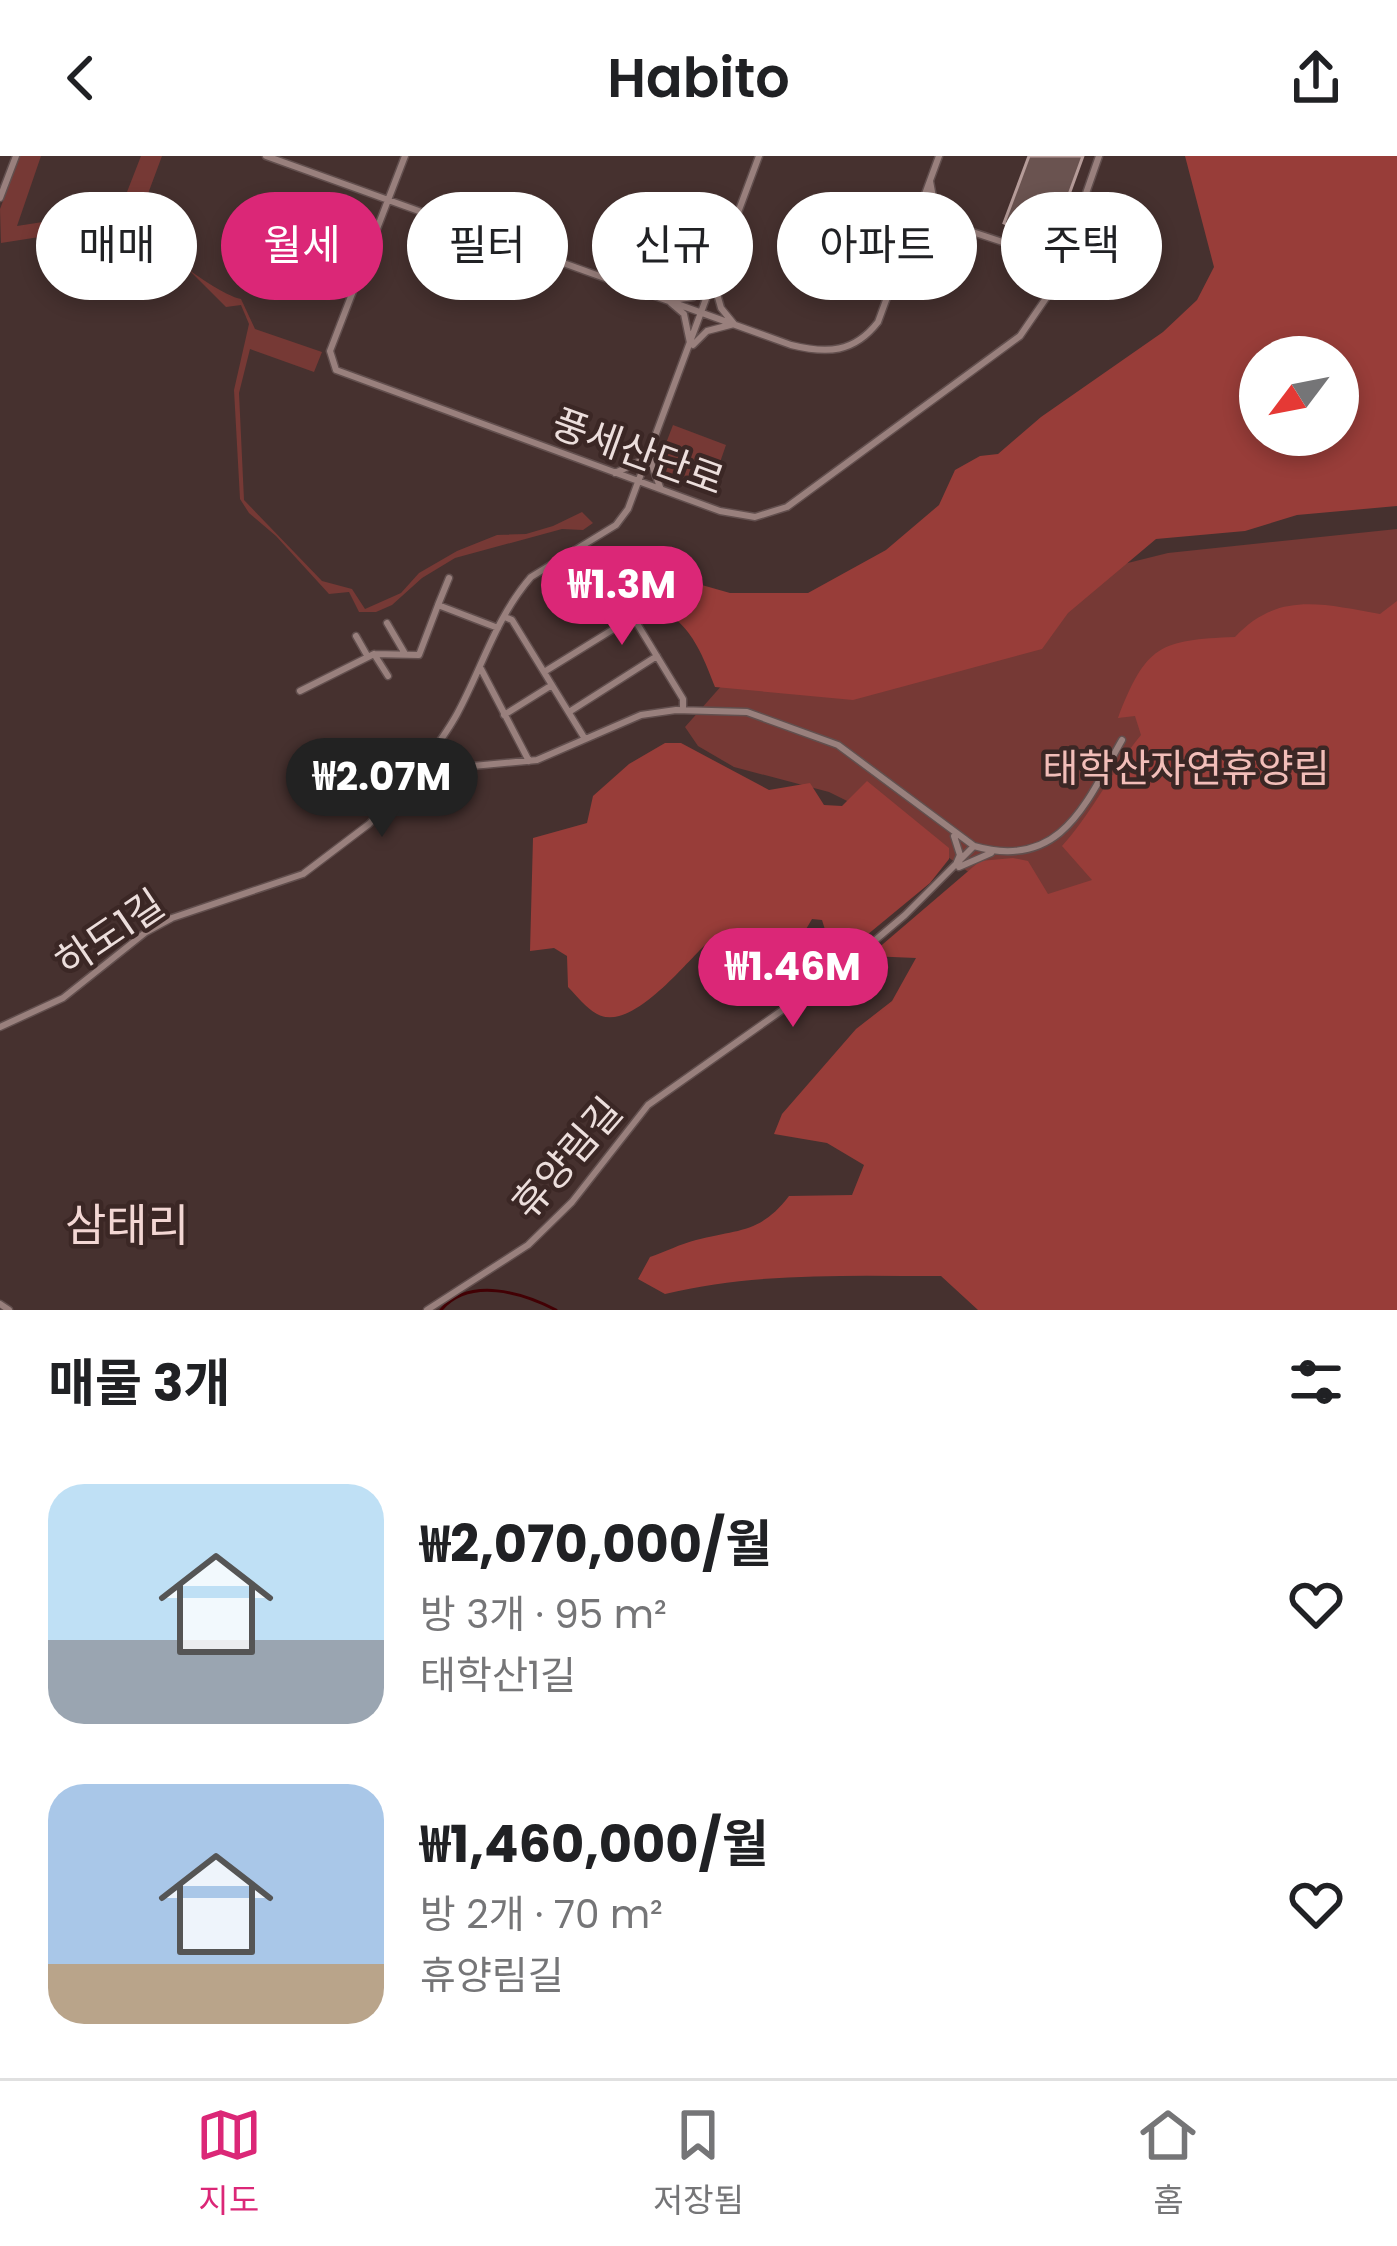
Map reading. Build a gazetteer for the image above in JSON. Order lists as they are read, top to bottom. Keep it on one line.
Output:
{"streets":{"street":["풍세산단로","하도1길","휴양림길"]},"crossings":[["풍세산단로","하도1길"]],"districts":["삼태리"],"parks":["태학산자연휴양림"],"north":"bottom left","page":{"header":"Habito","chip":["매매","월세","필터","신규","아파트","주택"],"price":["₩1.3M","₩2.07M","₩1.46M"],"heading":"매물 3개","list":[{"name":"₩2,070,000/월","note":"방 3개 · 95 m² · 태학산1길"},{"name":"₩1,460,000/월","note":"방 2개 · 70 m² · 휴양림길"}],"tabs":["지도","저장됨","홈"]}}
